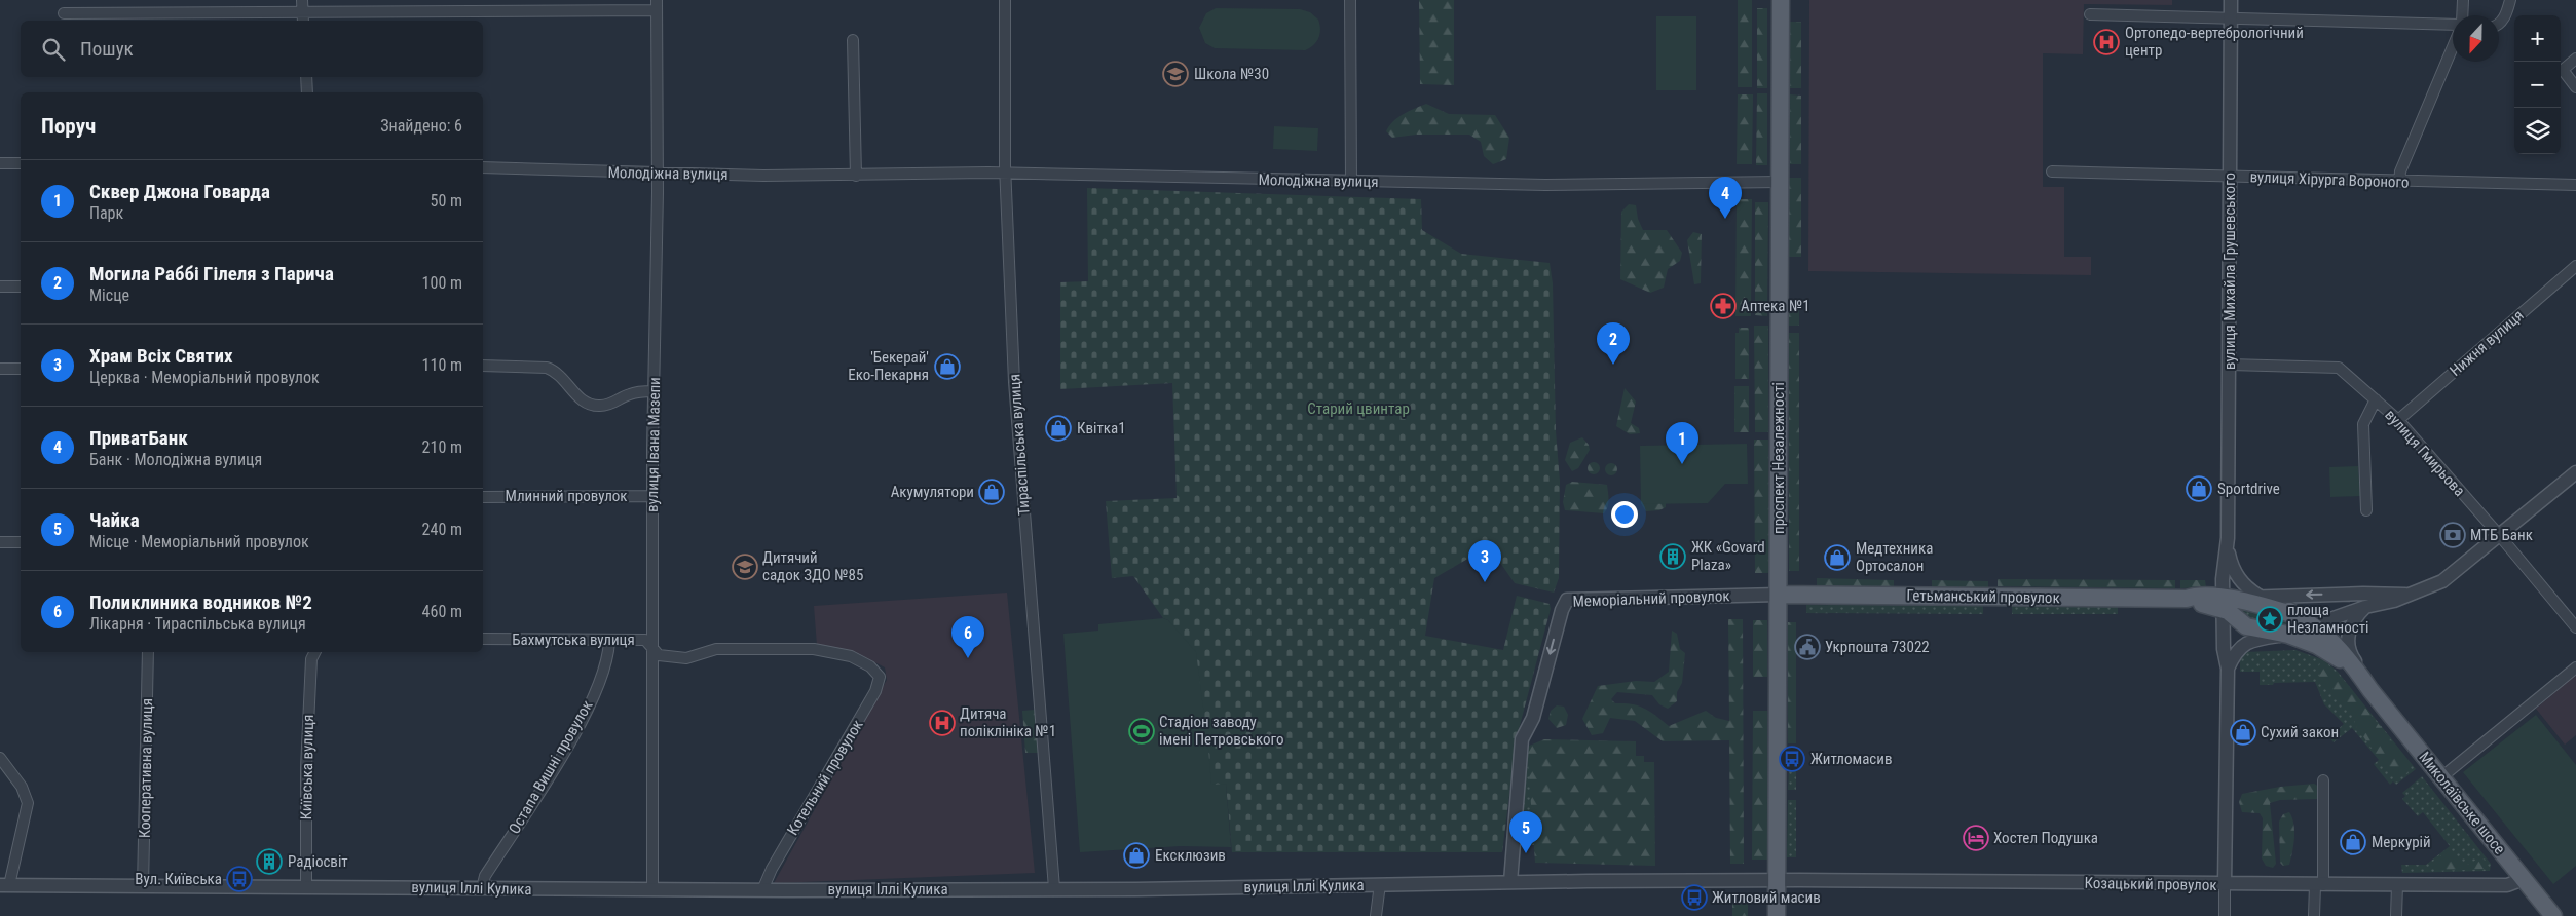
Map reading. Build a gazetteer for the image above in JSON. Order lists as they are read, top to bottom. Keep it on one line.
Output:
{"streets":{"main road":["проспект Незалежності","Гетьманський провулок","Миколаївське шосе"],"street":["Молодіжна вулиця","вулиця Хірурга Вороного","вулиця Михайла Грушевського","Нижня вулиця","вулиця Івана Мазепи","Тираспільська вулиця","вулиця Гмирьова","Млинний провулок","Меморіальний провулок","Бахмутська вулиця","Київська вулиця","Остапа Вишні провулок","Кооперативна вулиця","Котельний провулок","Козацький провулок","вулиця Іллі Кулика"]},"crossings":[["Молодіжна вулиця","вулиця Івана Мазепи"],["Молодіжна вулиця","Тираспільська вулиця"],["Молодіжна вулиця","проспект Незалежності"],["вулиця Хірурга Вороного","вулиця Михайла Грушевського"],["вулиця Михайла Грушевського","вулиця Гмирьова"],["Нижня вулиця","вулиця Гмирьова"],["вулиця Івана Мазепи","Млинний провулок"],["вулиця Івана Мазепи","Бахмутська вулиця"],["вулиця Івана Мазепи","вулиця Іллі Кулика"],["Тираспільська вулиця","вулиця Іллі Кулика"],["проспект Незалежності","Гетьманський провулок"],["проспект Незалежності","Меморіальний провулок"],["проспект Незалежності","Козацький провулок"],["проспект Незалежності","вулиця Іллі Кулика"],["Гетьманський провулок","Меморіальний провулок"],["Меморіальний провулок","вулиця Іллі Кулика"],["Бахмутська вулиця","Остапа Вишні провулок"],["Бахмутська вулиця","Котельний провулок"],["Київська вулиця","вулиця Іллі Кулика"],["Остапа Вишні провулок","вулиця Іллі Кулика"],["Кооперативна вулиця","вулиця Іллі Кулика"],["Котельний провулок","вулиця Іллі Кулика"],["Миколаївське шосе","Козацький провулок"],["Козацький провулок","вулиця Іллі Кулика"]],"parks":["Старий цвинтар"],"places":{"hospital":["Ортопедо-вертебрологічний центр","Дитяча поліклініка №1"],"school or university":["Школа №30","Дитячий садок ЗДО №85"],"pharmacy":["Аптека №1"],"shop":["'Бекерай' Еко-Пекарня","Квітка1","Sportdrive","Акумулятори","Медтехника Ортосалон","Сухий закон","Меркурій","Ексклюзив"],"bank":["МТБ Банк"],"building":["ЖК «Govard Plaza»","Радіосвіт"],"place":["площа Незламності"],"public building":["Укрпошта 73022"],"sports":["Стадіон заводу імені Петровського"],"bus stop":["Житломасив","Вул. Київська","Житловий масив"],"hotel":["Хостел Подушка"]},"north":"bottom","page":{"map_buttons":["+","−"],"search":"Пошук","heading":["Поруч","Знайдено: 6"],"list":[{"mark":"1","name":"Сквер Джона Говарда","note":"Парк","value":"50 m"},{"mark":"2","name":"Могила Раббі Гілеля з Парича","note":"Місце","value":"100 m"},{"mark":"3","name":"Храм Всіх Святих","note":"Церква · Меморіальний провулок","value":"110 m"},{"mark":"4","name":"ПриватБанк","note":"Банк · Молодіжна вулиця","value":"210 m"},{"mark":"5","name":"Чайка","note":"Місце · Меморіальний провулок","value":"240 m"},{"mark":"6","name":"Поликлиника водников №2","note":"Лікарня · Тираспільська вулиця","value":"460 m"}],"pins":["4","2","1","3","6","5"]}}
